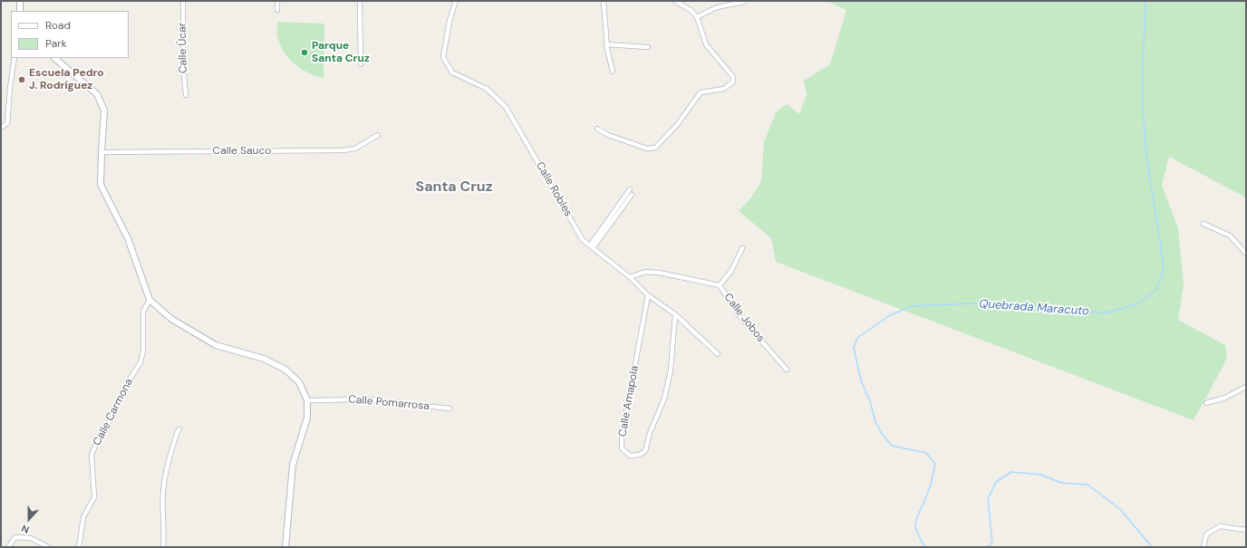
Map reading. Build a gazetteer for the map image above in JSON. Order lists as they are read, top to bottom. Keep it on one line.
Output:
{"streets":{"street":["Calle Úcar","Calle Sauco","Calle Robles","Calle Jobos","Calle Amapola","Calle Pomarrosa","Calle Carmona"]},"crossings":[["Calle Robles","Calle Jobos"],["Calle Robles","Calle Amapola"]],"districts":["Santa Cruz"],"water":["Quebrada Maracuto"],"places":["Parque Santa Cruz","Escuela Pedro J. Rodríguez"],"legend":["Road","Park"],"north":"bottom"}
